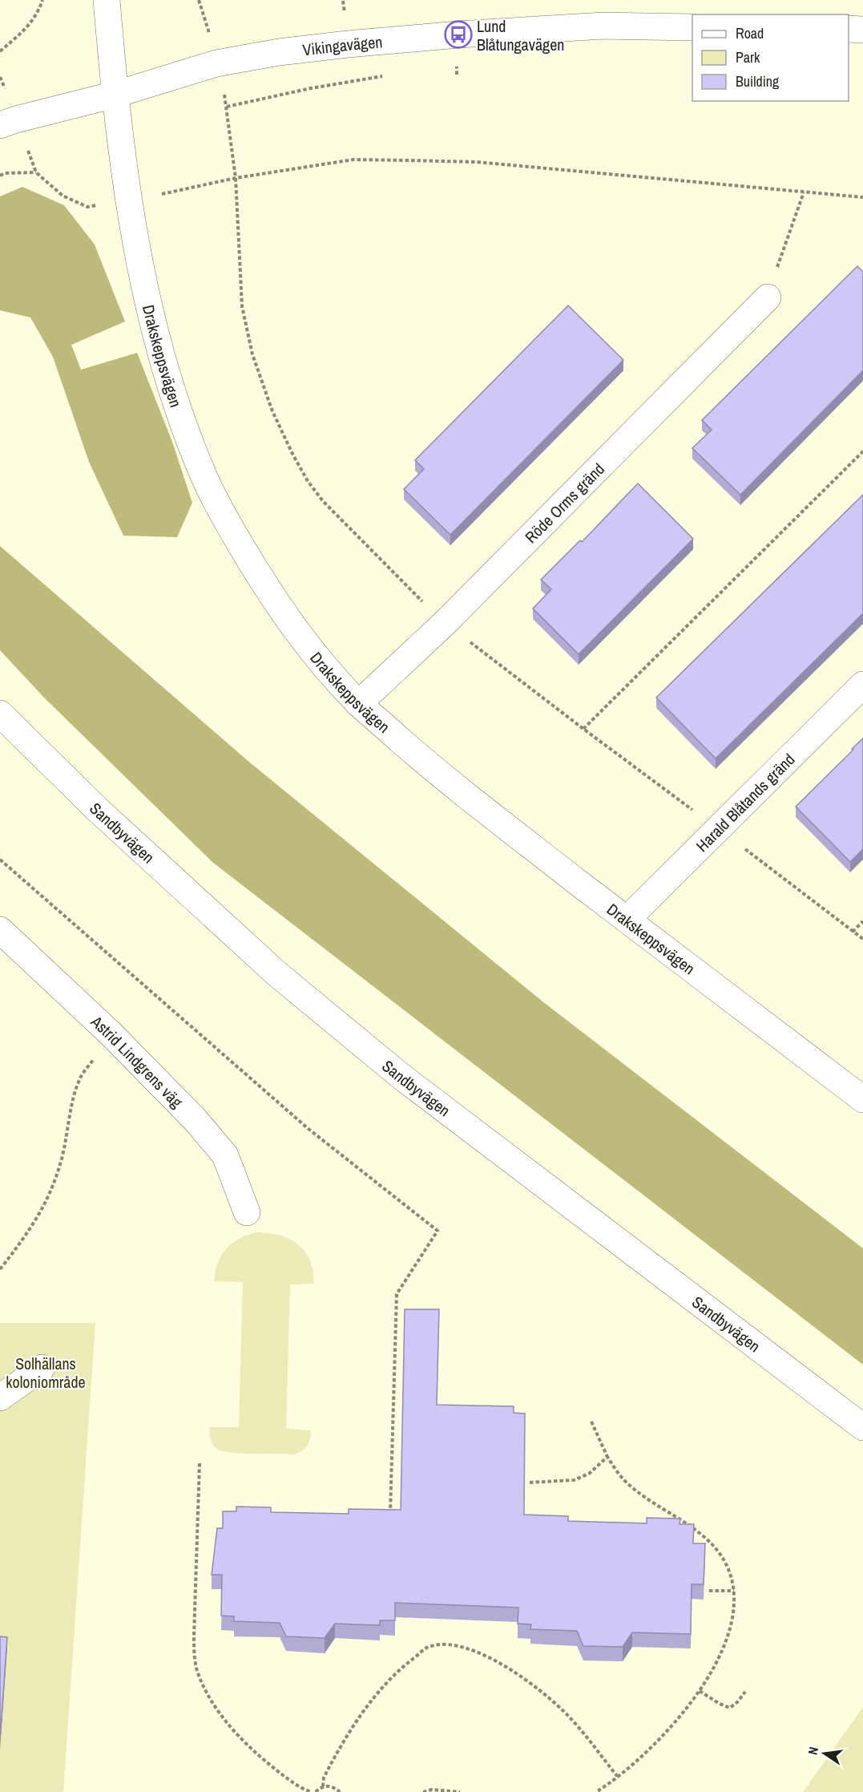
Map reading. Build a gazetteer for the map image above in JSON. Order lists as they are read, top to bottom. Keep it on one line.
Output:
{"streets":{"street":["Vikingavägen","Drakskeppsvägen","Röde Orms gränd","Harald Blåtands gränd","Sandbyvägen","Astrid Lindgrens väg"]},"crossings":[["Vikingavägen","Drakskeppsvägen"],["Drakskeppsvägen","Röde Orms gränd"],["Drakskeppsvägen","Harald Blåtands gränd"]],"parks":["Solhällans koloniområde"],"places":{"bus stop":["Lund Blåtungavägen"]},"legend":["Road","Park","Building"],"north":"left"}
